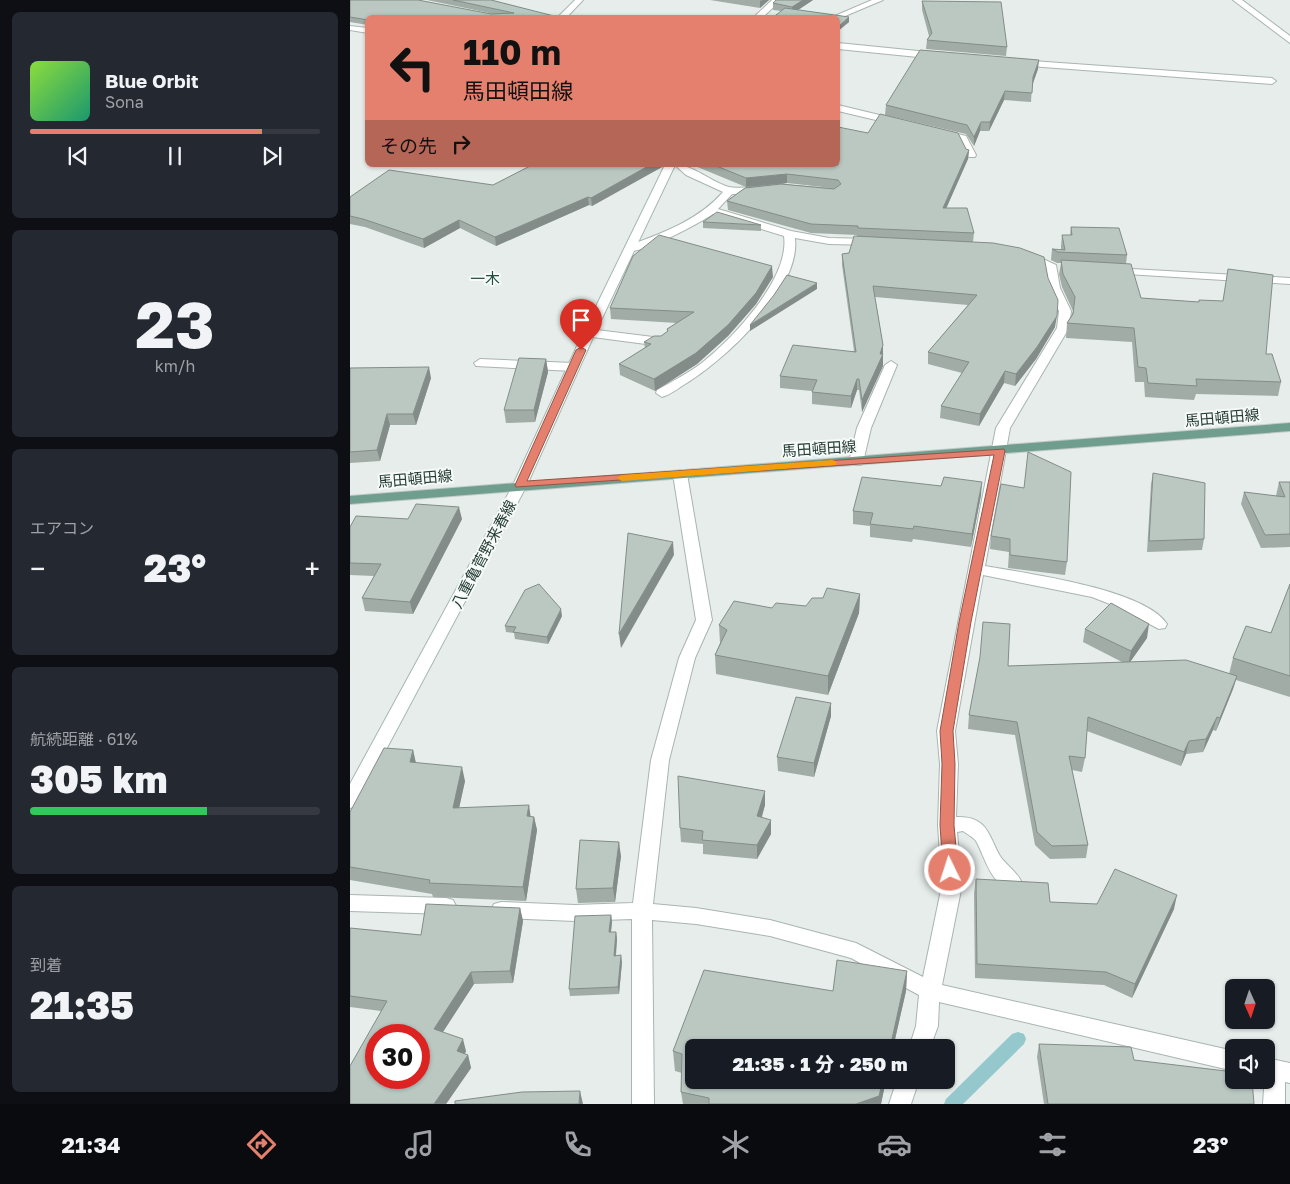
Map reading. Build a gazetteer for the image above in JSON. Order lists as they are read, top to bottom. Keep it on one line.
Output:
{"streets":{"main road":["馬田頓田線"],"street":["八重亀菅野来春線"]},"crossings":[["馬田頓田線","八重亀菅野来春線"]],"districts":["一木"],"north":"bottom","page":{"turn":["110 m","馬田頓田線"],"song":["Blue Orbit","Sona"],"then":"その先","tile":[["23","km/h"],"エアコン",["航続距離 · 61%","305 km"],["到着","21:35"]],"heat":["−","23°","+"],"limit":"30","trip":"21:35 · 1 分 · 250 m","tabs":["21:34","23°"]}}
